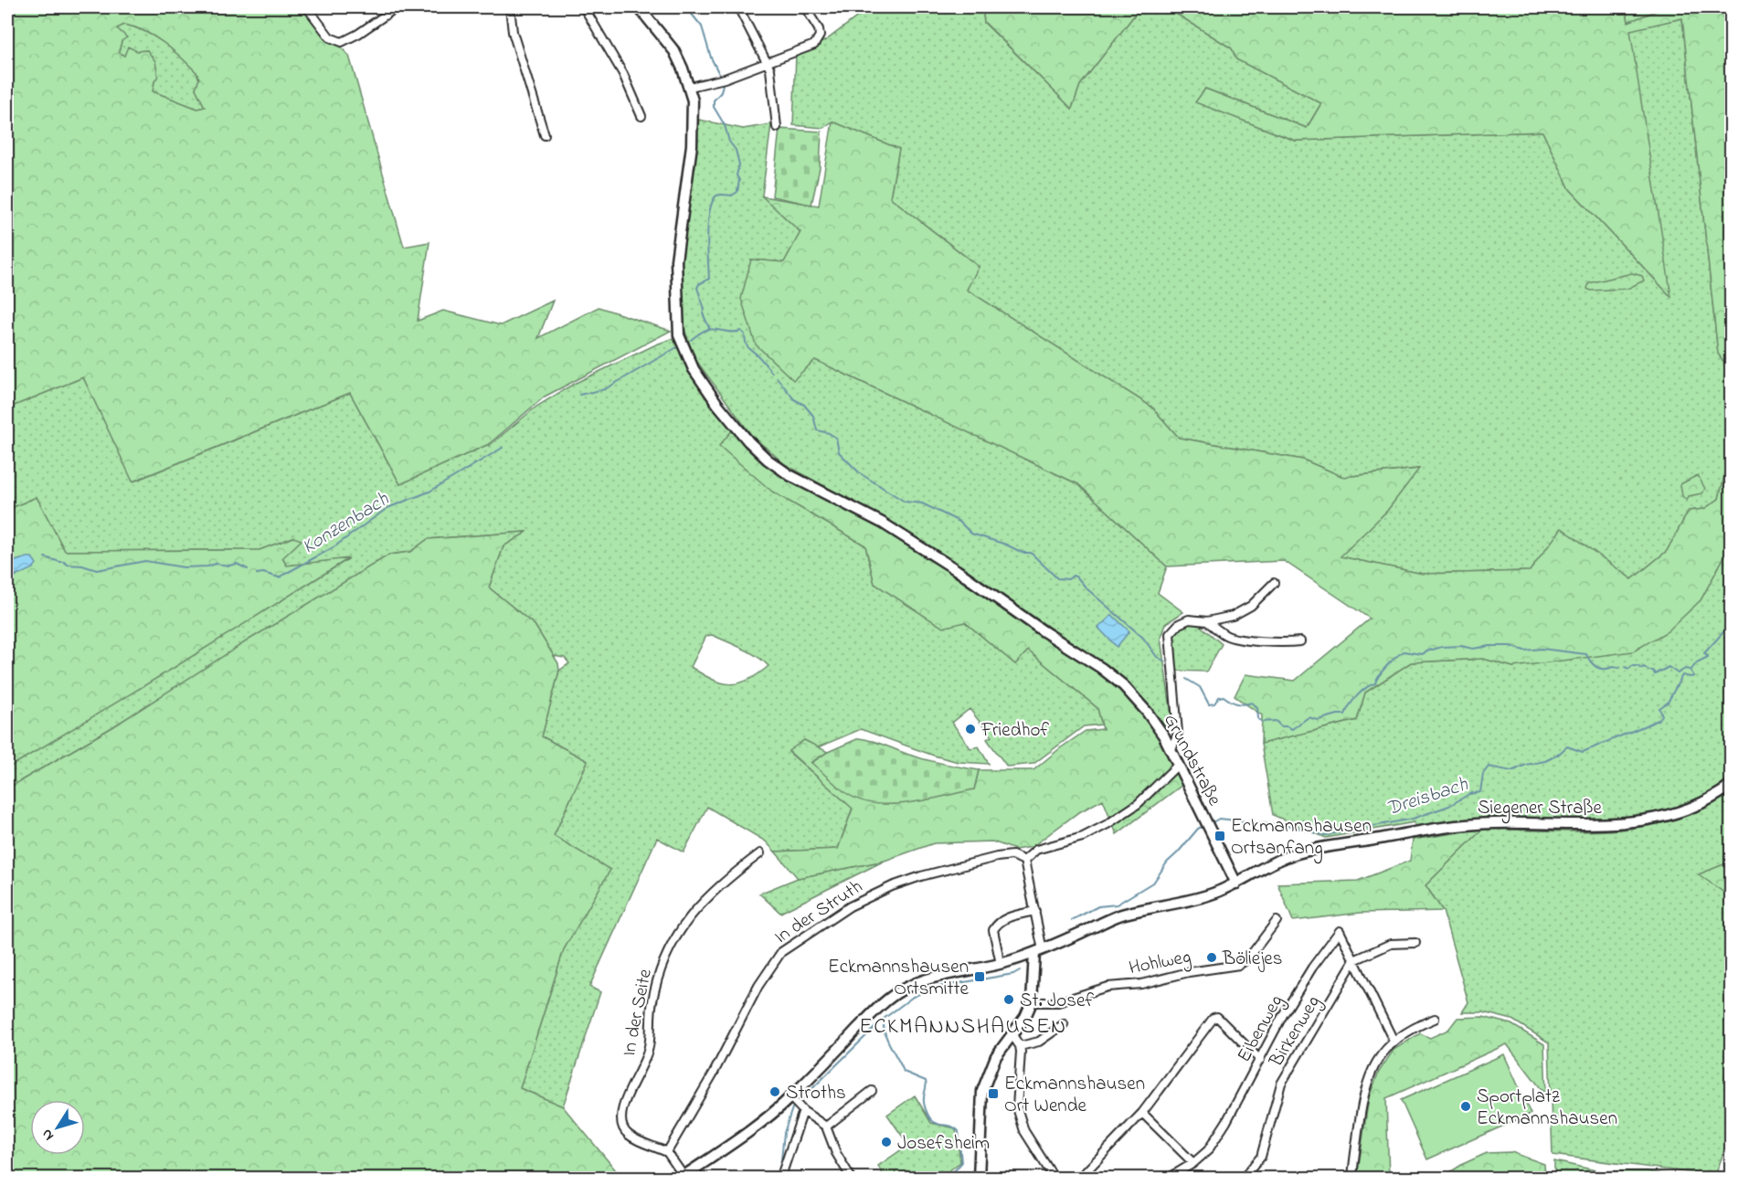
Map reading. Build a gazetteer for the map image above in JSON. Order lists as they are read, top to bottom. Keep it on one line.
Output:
{"streets":{"main road":["Grundstraße","Siegener Straße"],"street":["In der Struth","Hohlweg","In der Seite","Eibenweg","Birkenweg"]},"crossings":[["Grundstraße","Siegener Straße"],["In der Struth","In der Seite"],["Eibenweg","Birkenweg"]],"districts":["ECKMANNSHAUSEN"],"water":["Konzenbach","Dreisbach"],"places":{"other":["Friedhof","Böliejes","St. Josef","Stroths","Sportplatz Eckmannshausen","Josefsheim"],"transit":["Eckmannshausen Ortsanfang","Eckmannshausen Ortsmitte","Eckmannshausen Ort Wende"]},"north":"bottom left"}
